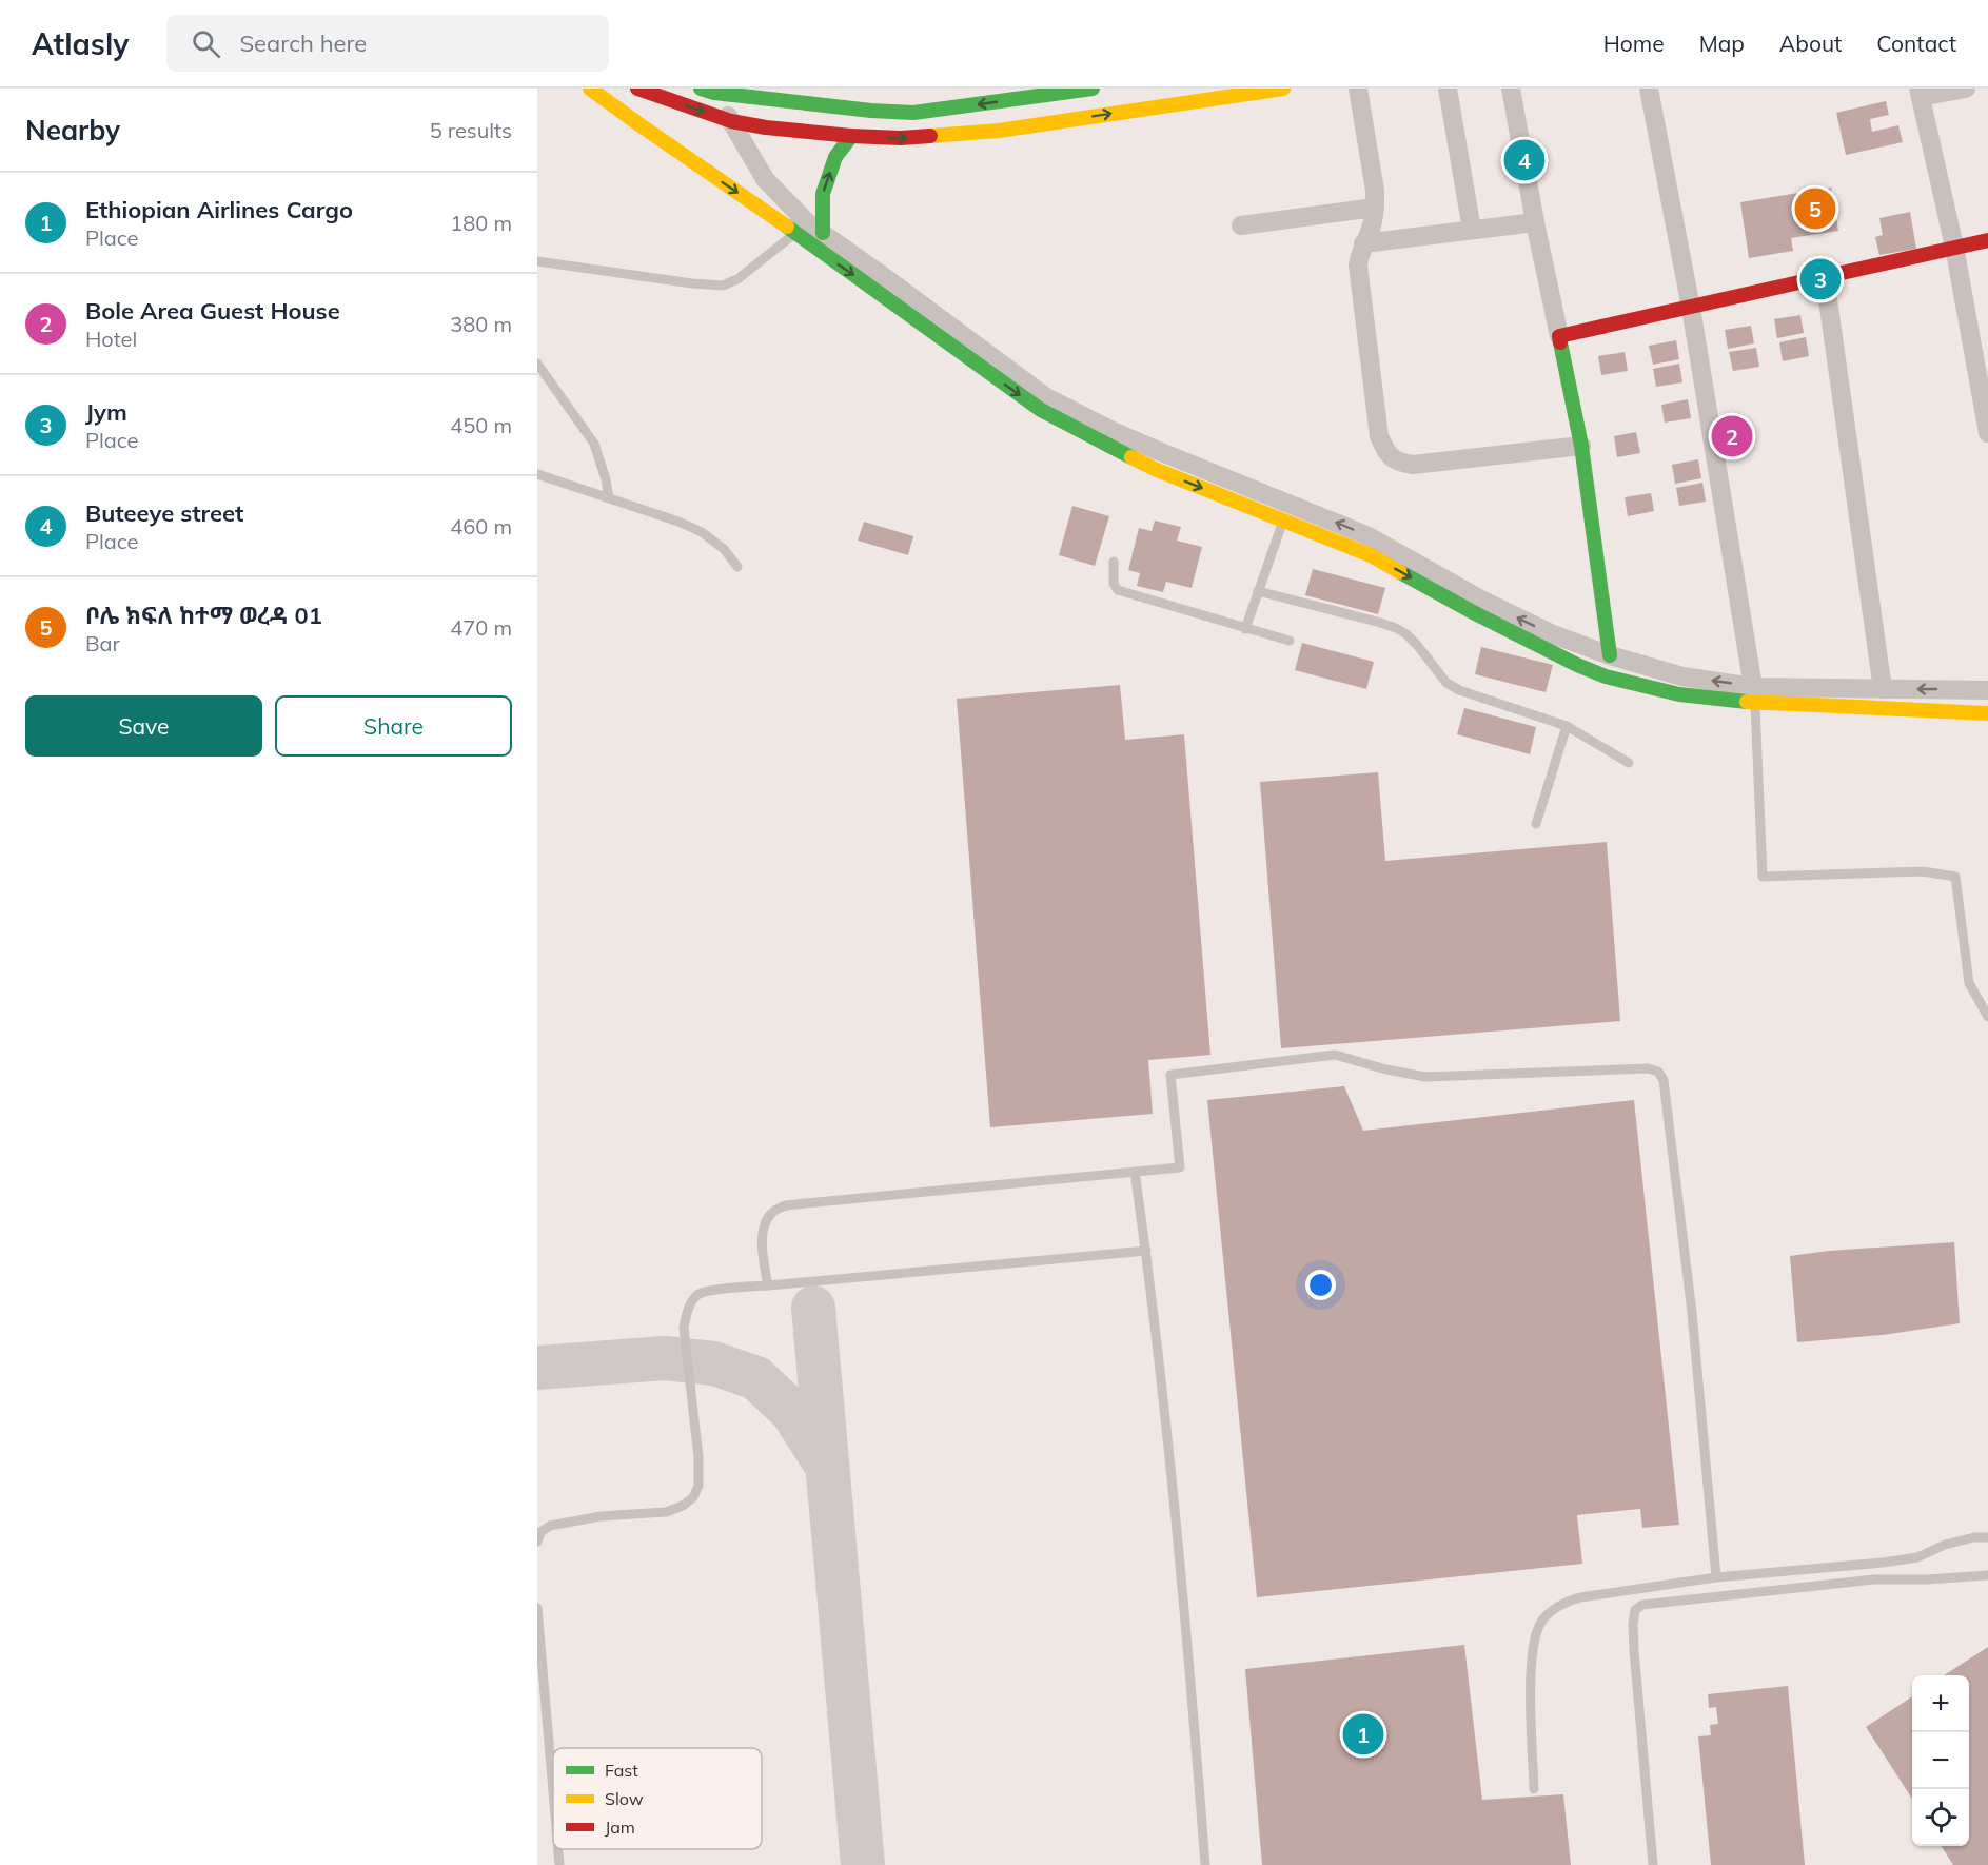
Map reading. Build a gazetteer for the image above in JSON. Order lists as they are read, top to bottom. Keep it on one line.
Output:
{"legend":["Fast","Slow","Jam"],"page":{"header":"Atlasly","search":"Search here","nav":["Home","Map","About","Contact"],"heading":["Nearby","5 results"],"pins":["4","5","3","2","1"],"list":[{"mark":"1","name":"Ethiopian Airlines Cargo","note":"Place","value":"180 m"},{"mark":"2","name":"Bole Area Guest House","note":"Hotel","value":"380 m"},{"mark":"3","name":"Jym","note":"Place","value":"450 m"},{"mark":"4","name":"Buteeye street","note":"Place","value":"460 m"},{"mark":"5","name":"ቦሌ ክፍለ ከተማ ወረዳ 01","note":"Bar","value":"470 m"}],"buttons":["Save","Share"],"map_buttons":["+","−"]}}
